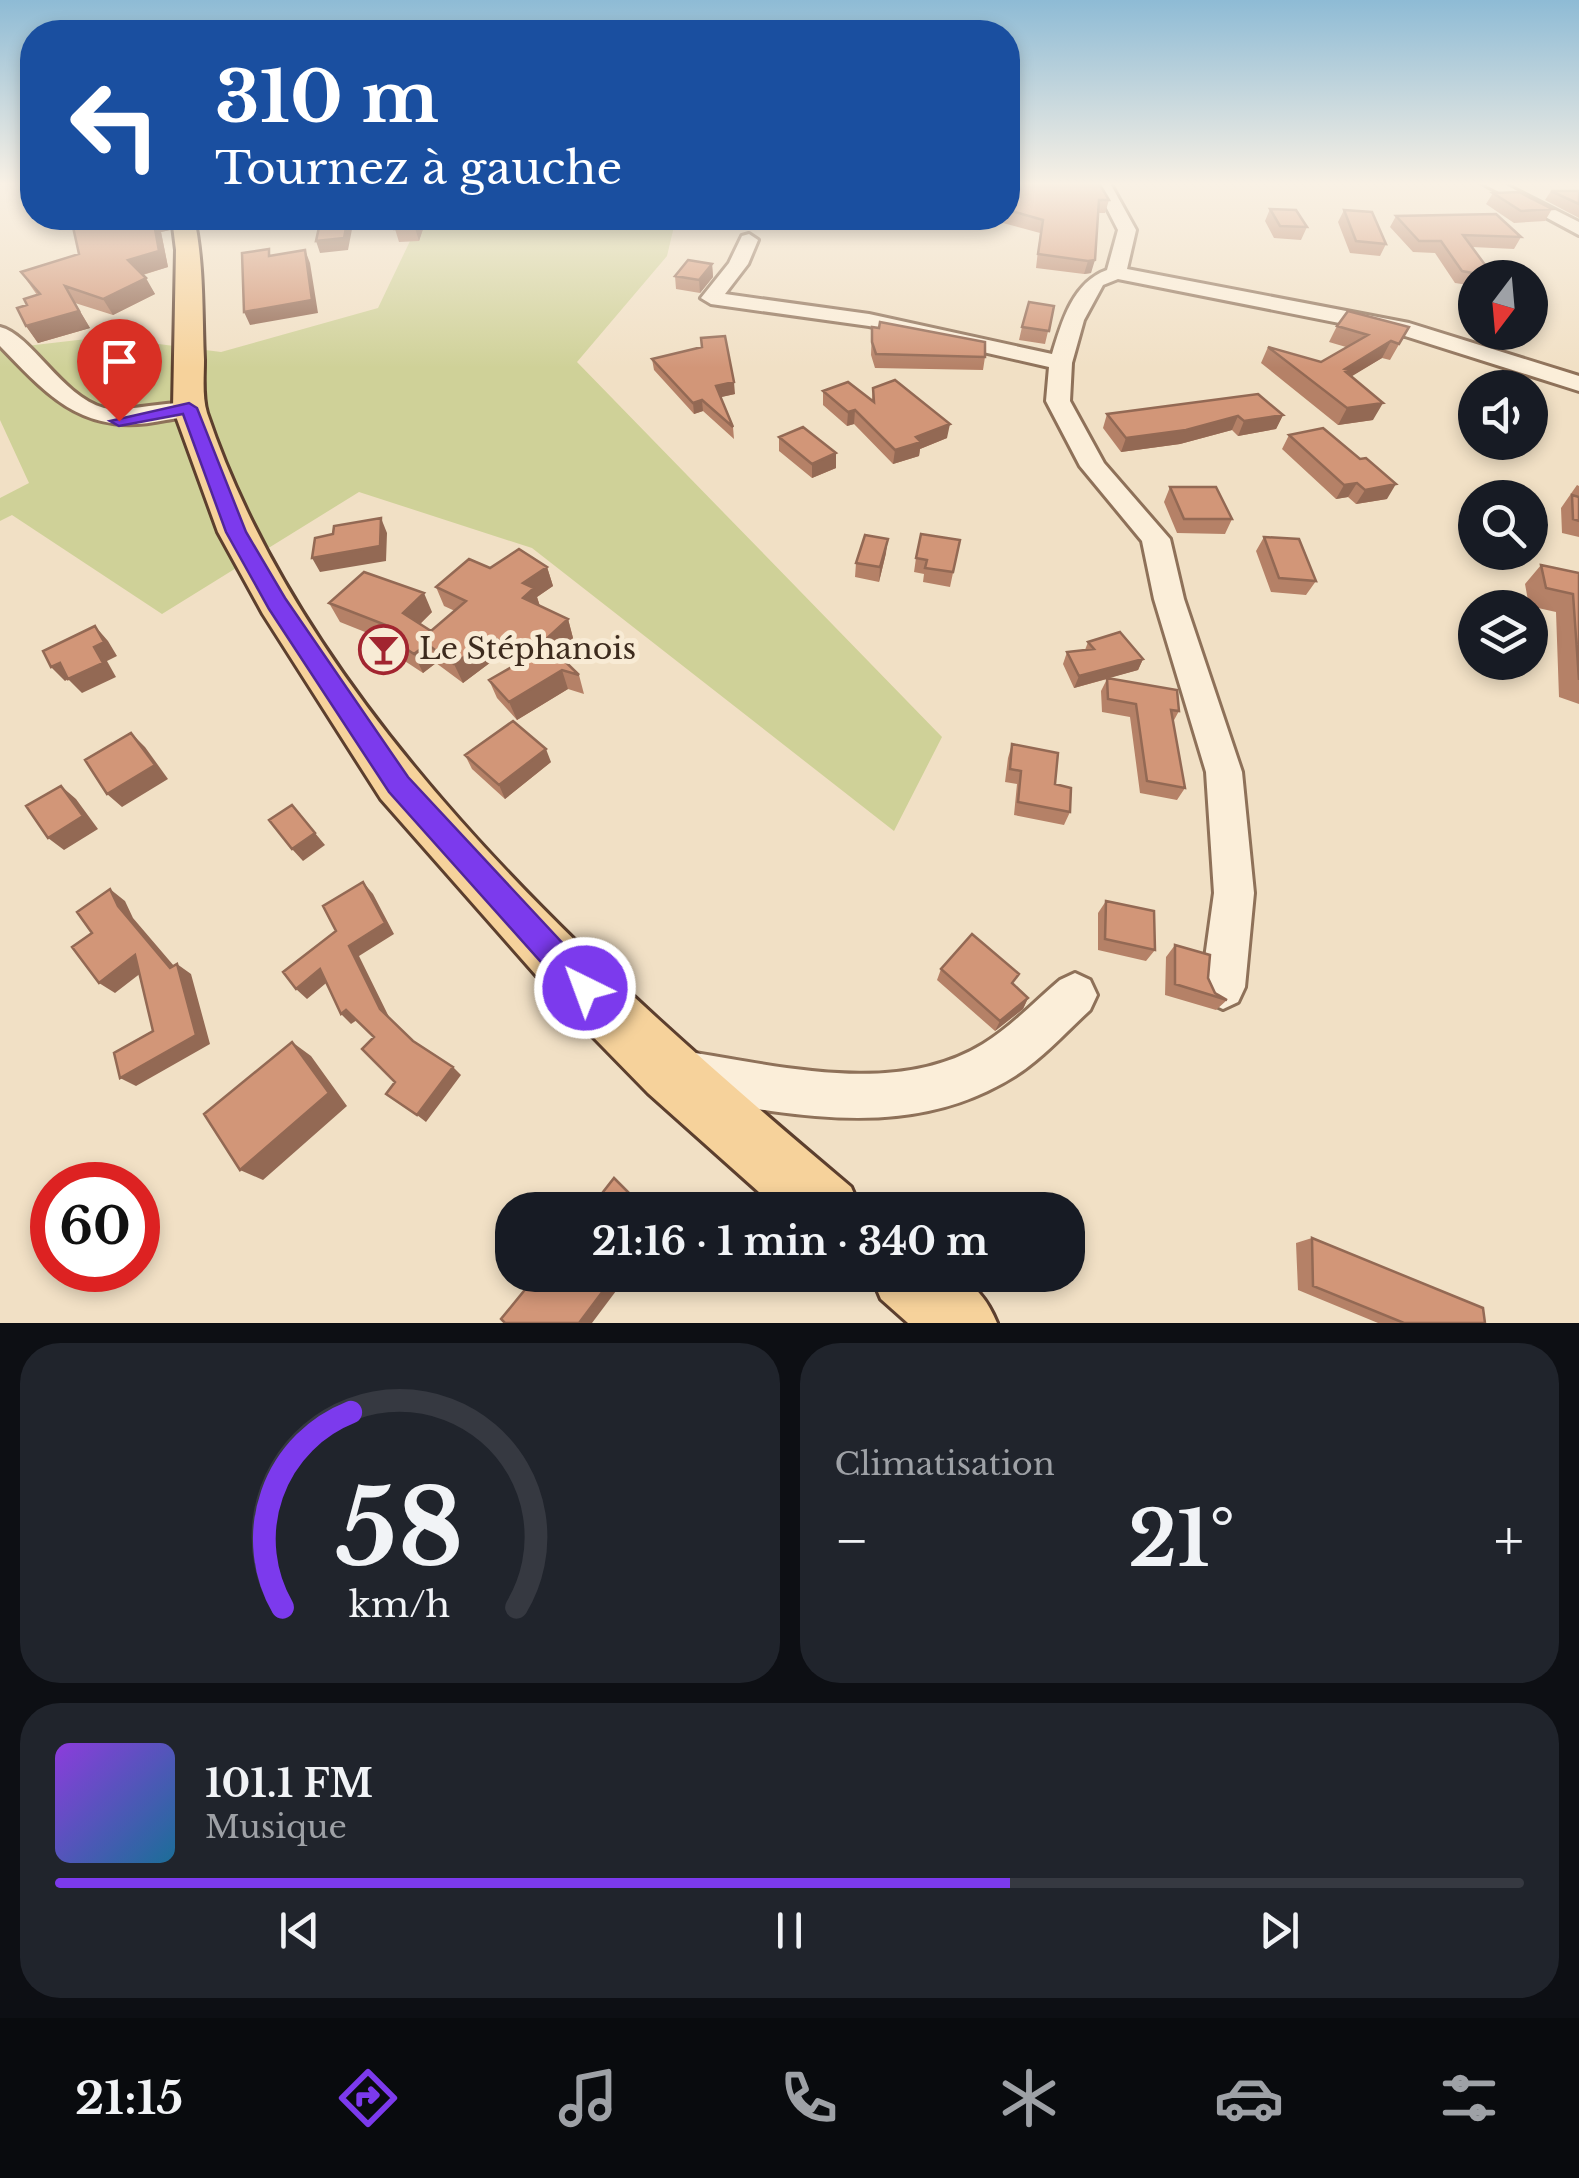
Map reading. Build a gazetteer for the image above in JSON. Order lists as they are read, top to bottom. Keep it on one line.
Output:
{"places":{"bar":["Le Stéphanois"]},"north":"bottom","page":{"turn":["310 m","Tournez à gauche"],"limit":"60","trip":"21:16 · 1 min · 340 m","tile":"Climatisation","heat":["−","21°","+"],"song":["101.1 FM","Musique"],"tabs":"21:15","gauge":["58","km/h"]}}
